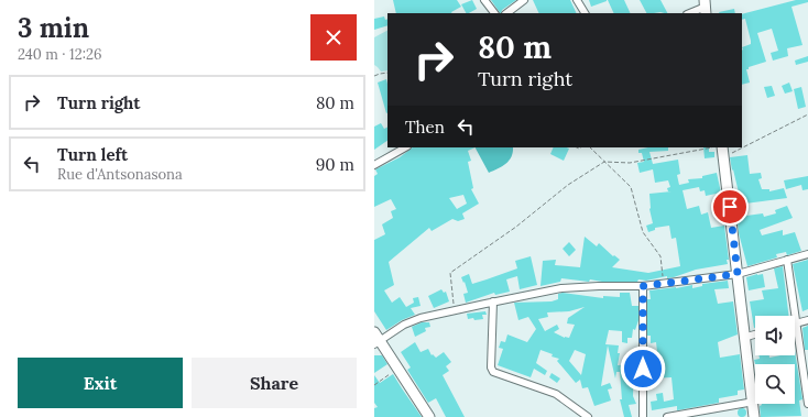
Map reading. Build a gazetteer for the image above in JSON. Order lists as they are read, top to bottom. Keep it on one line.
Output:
{"page":{"heading":["3 min","240 m · 12:26"],"turn":["80 m","Turn right"],"list":[{"name":"Turn right","value":"80 m"},{"name":"Turn left","note":"Rue d'Antsonasona","value":"90 m"}],"then":"Then","buttons":["Exit","Share"]}}
